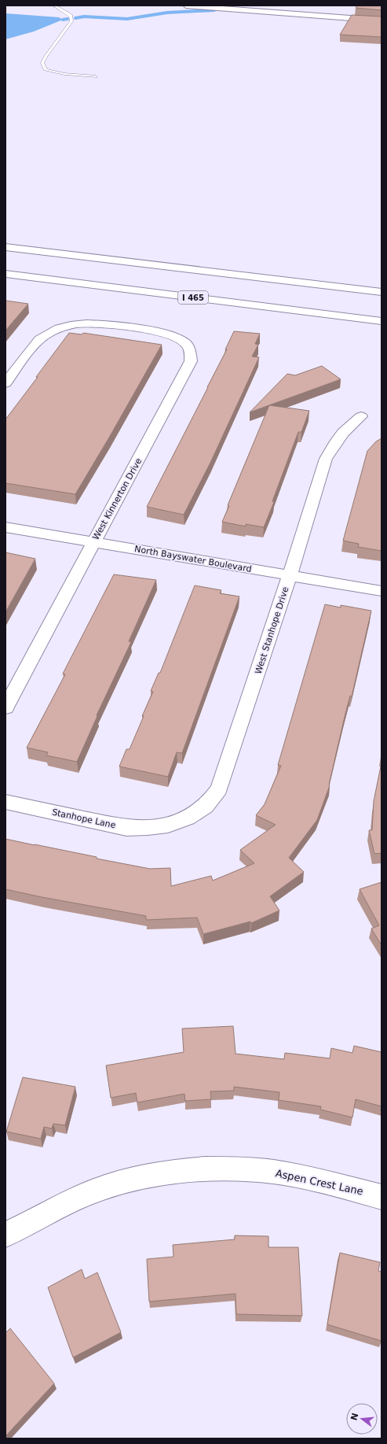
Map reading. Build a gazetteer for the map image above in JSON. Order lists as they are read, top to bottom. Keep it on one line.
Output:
{"streets":{"main road":["I 465","West Kinnerton Drive","North Bayswater Boulevard","West Stanhope Drive","Stanhope Lane","Aspen Crest Lane"]},"crossings":[["West Kinnerton Drive","North Bayswater Boulevard"],["North Bayswater Boulevard","West Stanhope Drive"],["West Stanhope Drive","Stanhope Lane"]],"north":"left"}
